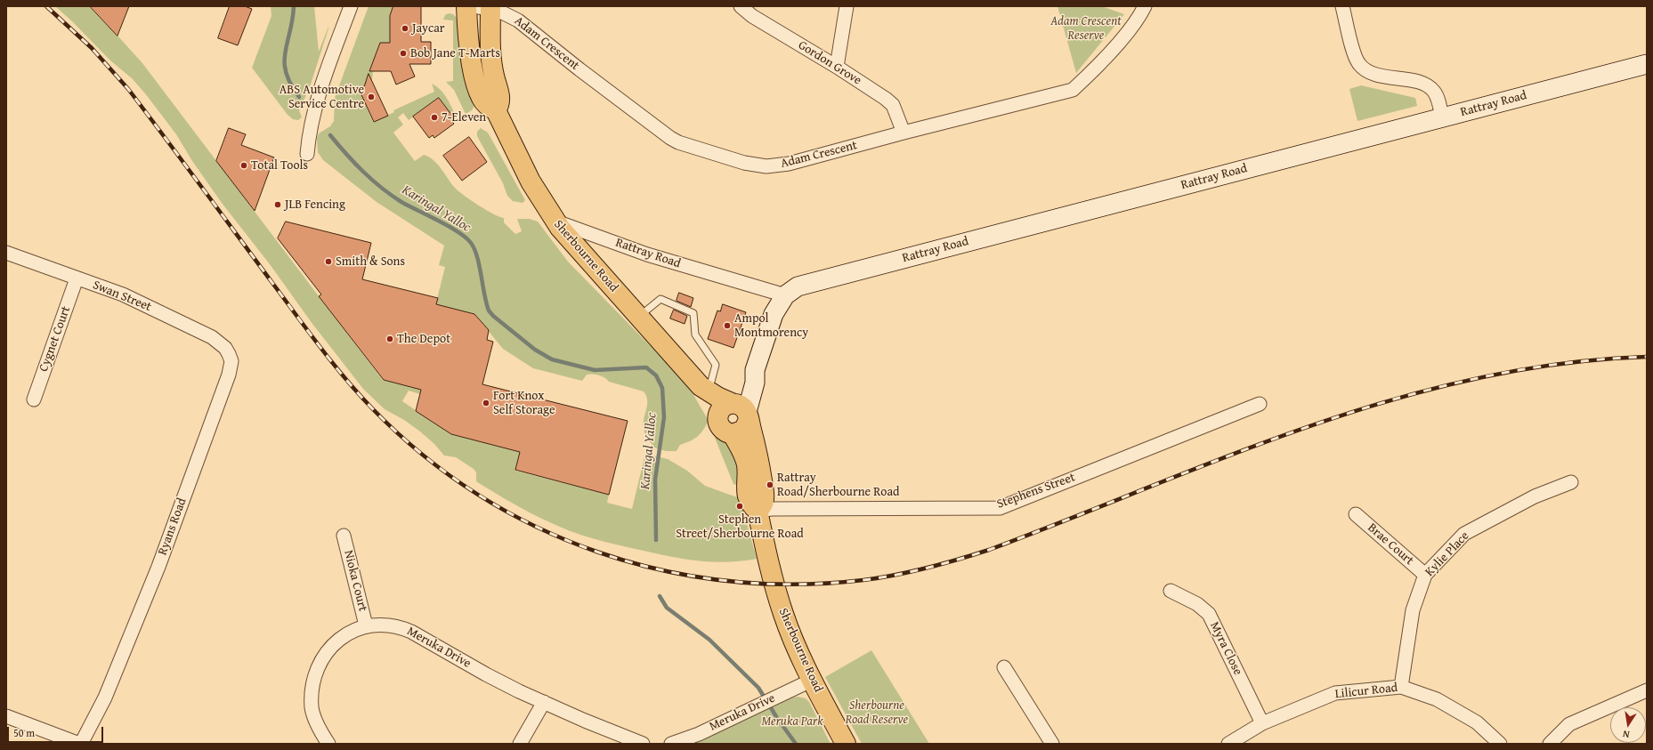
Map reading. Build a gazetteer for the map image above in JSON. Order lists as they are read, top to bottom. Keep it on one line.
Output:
{"streets":{"main road":["Sherbourne Road"],"street":["Adam Crescent","Gordon Grove","Rattray Road","Swan Street","Cygnet Court","Stephens Street","Ryans Road","Brae Court","Kylie Place","Nioka Court","Meruka Drive","Myra Close","Lilicur Road"]},"crossings":[["Adam Crescent","Gordon Grove"],["Rattray Road","Sherbourne Road"],["Sherbourne Road","Stephens Street"],["Sherbourne Road","Meruka Drive"],["Swan Street","Cygnet Court"],["Swan Street","Ryans Road"],["Brae Court","Kylie Place"],["Kylie Place","Lilicur Road"],["Nioka Court","Meruka Drive"],["Myra Close","Lilicur Road"]],"water":["Karingal Yalloc"],"parks":["Adam Crescent Reserve","Sherbourne Road Reserve","Meruka Park"],"places":["Jaycar","Bob Jane T-Marts","ABS Automotive Service Centre","7-Eleven","Total Tools","JLB Fencing","Smith & Sons","Ampol Montmorency","The Depot","Fort Knox Self Storage","Rattray Road/Sherbourne Road","Stephen Street/Sherbourne Road"],"scale_bar":"50 m","north":"bottom"}
